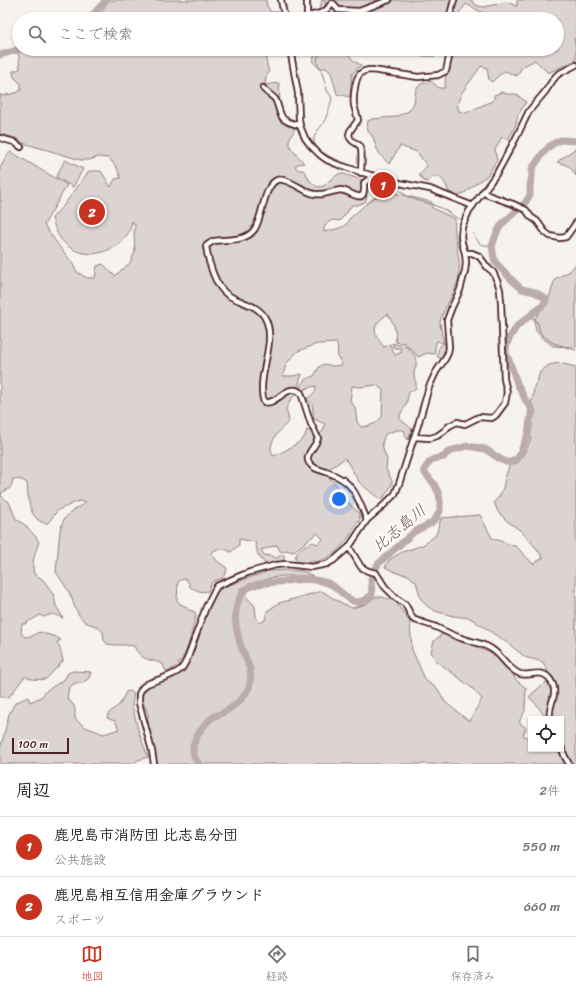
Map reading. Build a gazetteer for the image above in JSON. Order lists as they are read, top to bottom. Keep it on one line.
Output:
{"water":["比志島川"],"scale_bar":"100 m","page":{"search":"ここで検索","pins":["1","2"],"scale":"100 m","heading":["周辺","2件"],"list":[{"mark":"1","name":"鹿児島市消防団 比志島分団","note":"公共施設","value":"550 m"},{"mark":"2","name":"鹿児島相互信用金庫グラウンド","note":"スポーツ","value":"660 m"}],"nav":["地図","経路","保存済み"]}}
